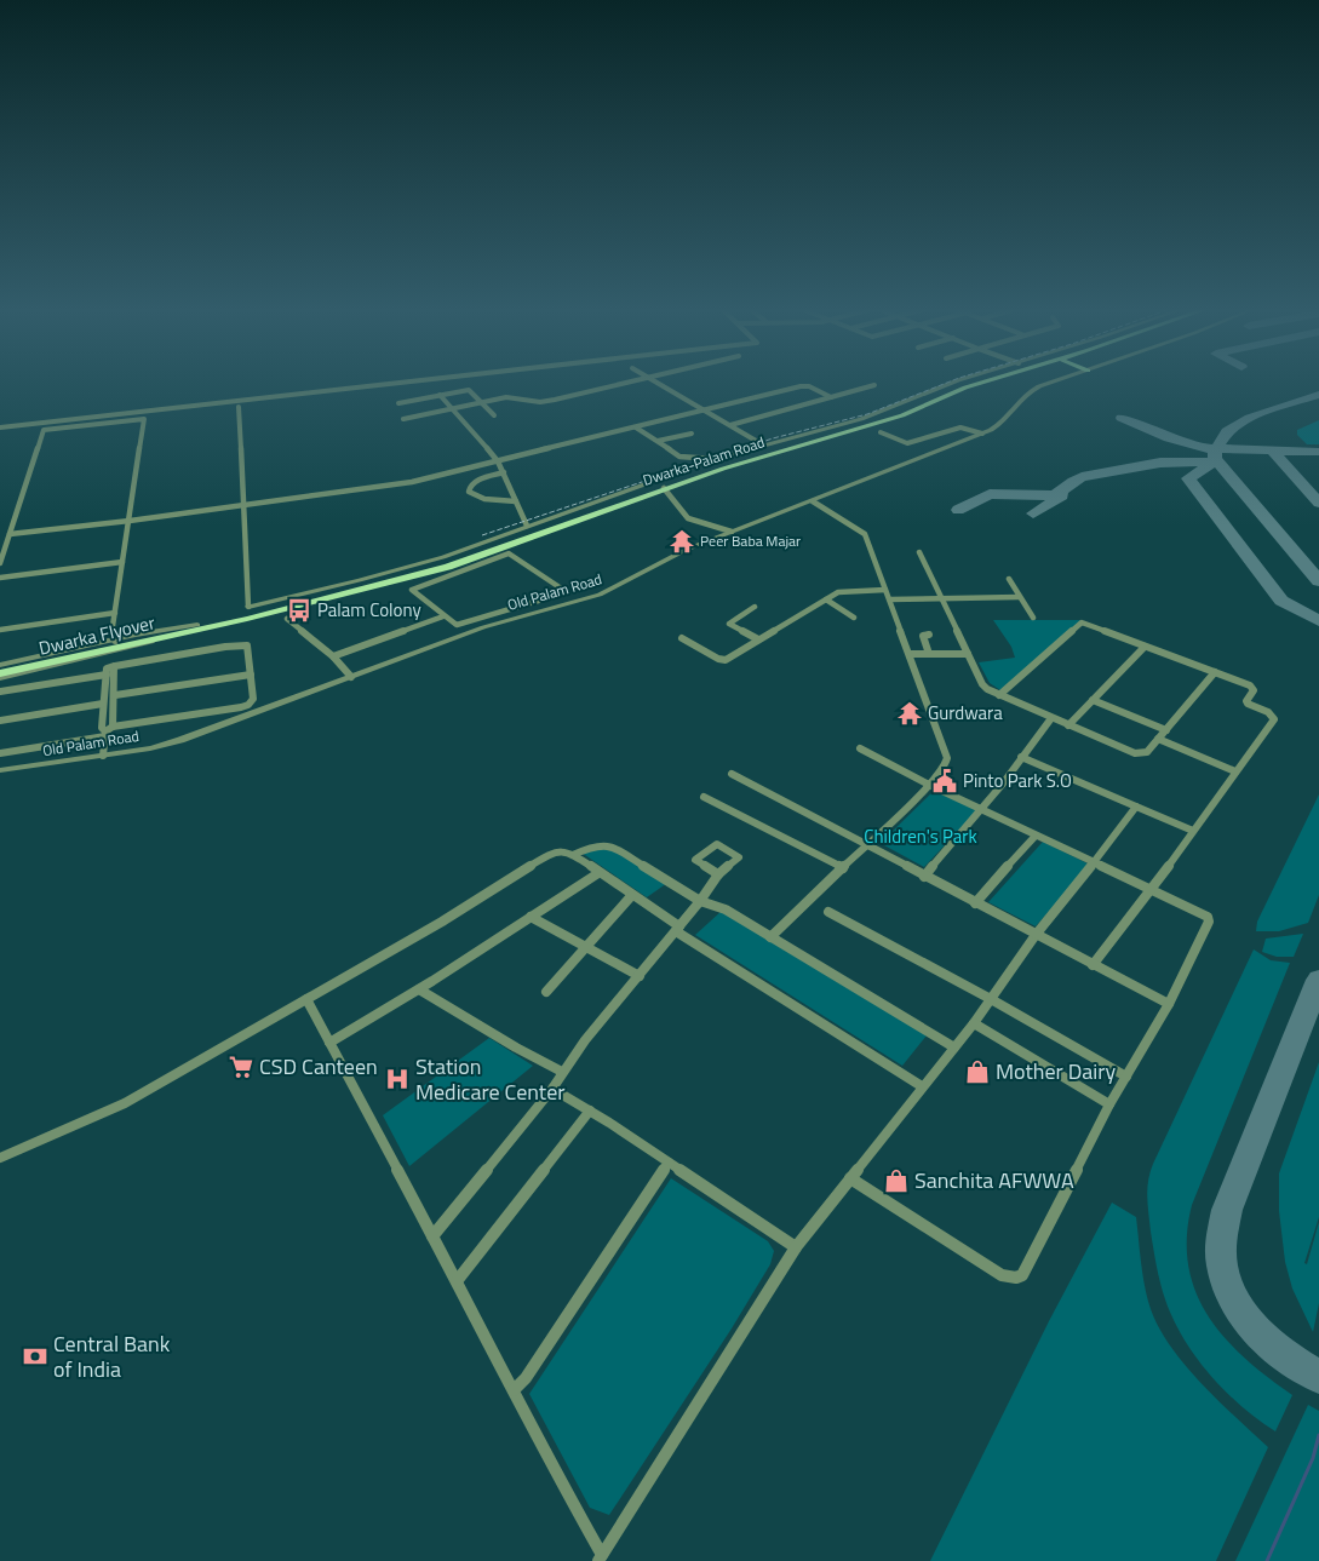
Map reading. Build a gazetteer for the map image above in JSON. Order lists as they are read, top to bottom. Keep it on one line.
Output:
{"streets":{"main road":["Dwarka-Palam Road","Dwarka Flyover"],"street":["Old Palam Road"]},"crossings":[["Dwarka-Palam Road","Dwarka Flyover"]],"parks":["Children's Park"],"places":{"temple":["Peer Baba Majar","Gurdwara"],"bus stop":["Palam Colony"],"public building":["Pinto Park S.O"],"supermarket":["CSD Canteen"],"shop":["Mother Dairy","Sanchita AFWWA"],"hospital":["Station Medicare Center"],"bank":["Central Bank of India"]}}
